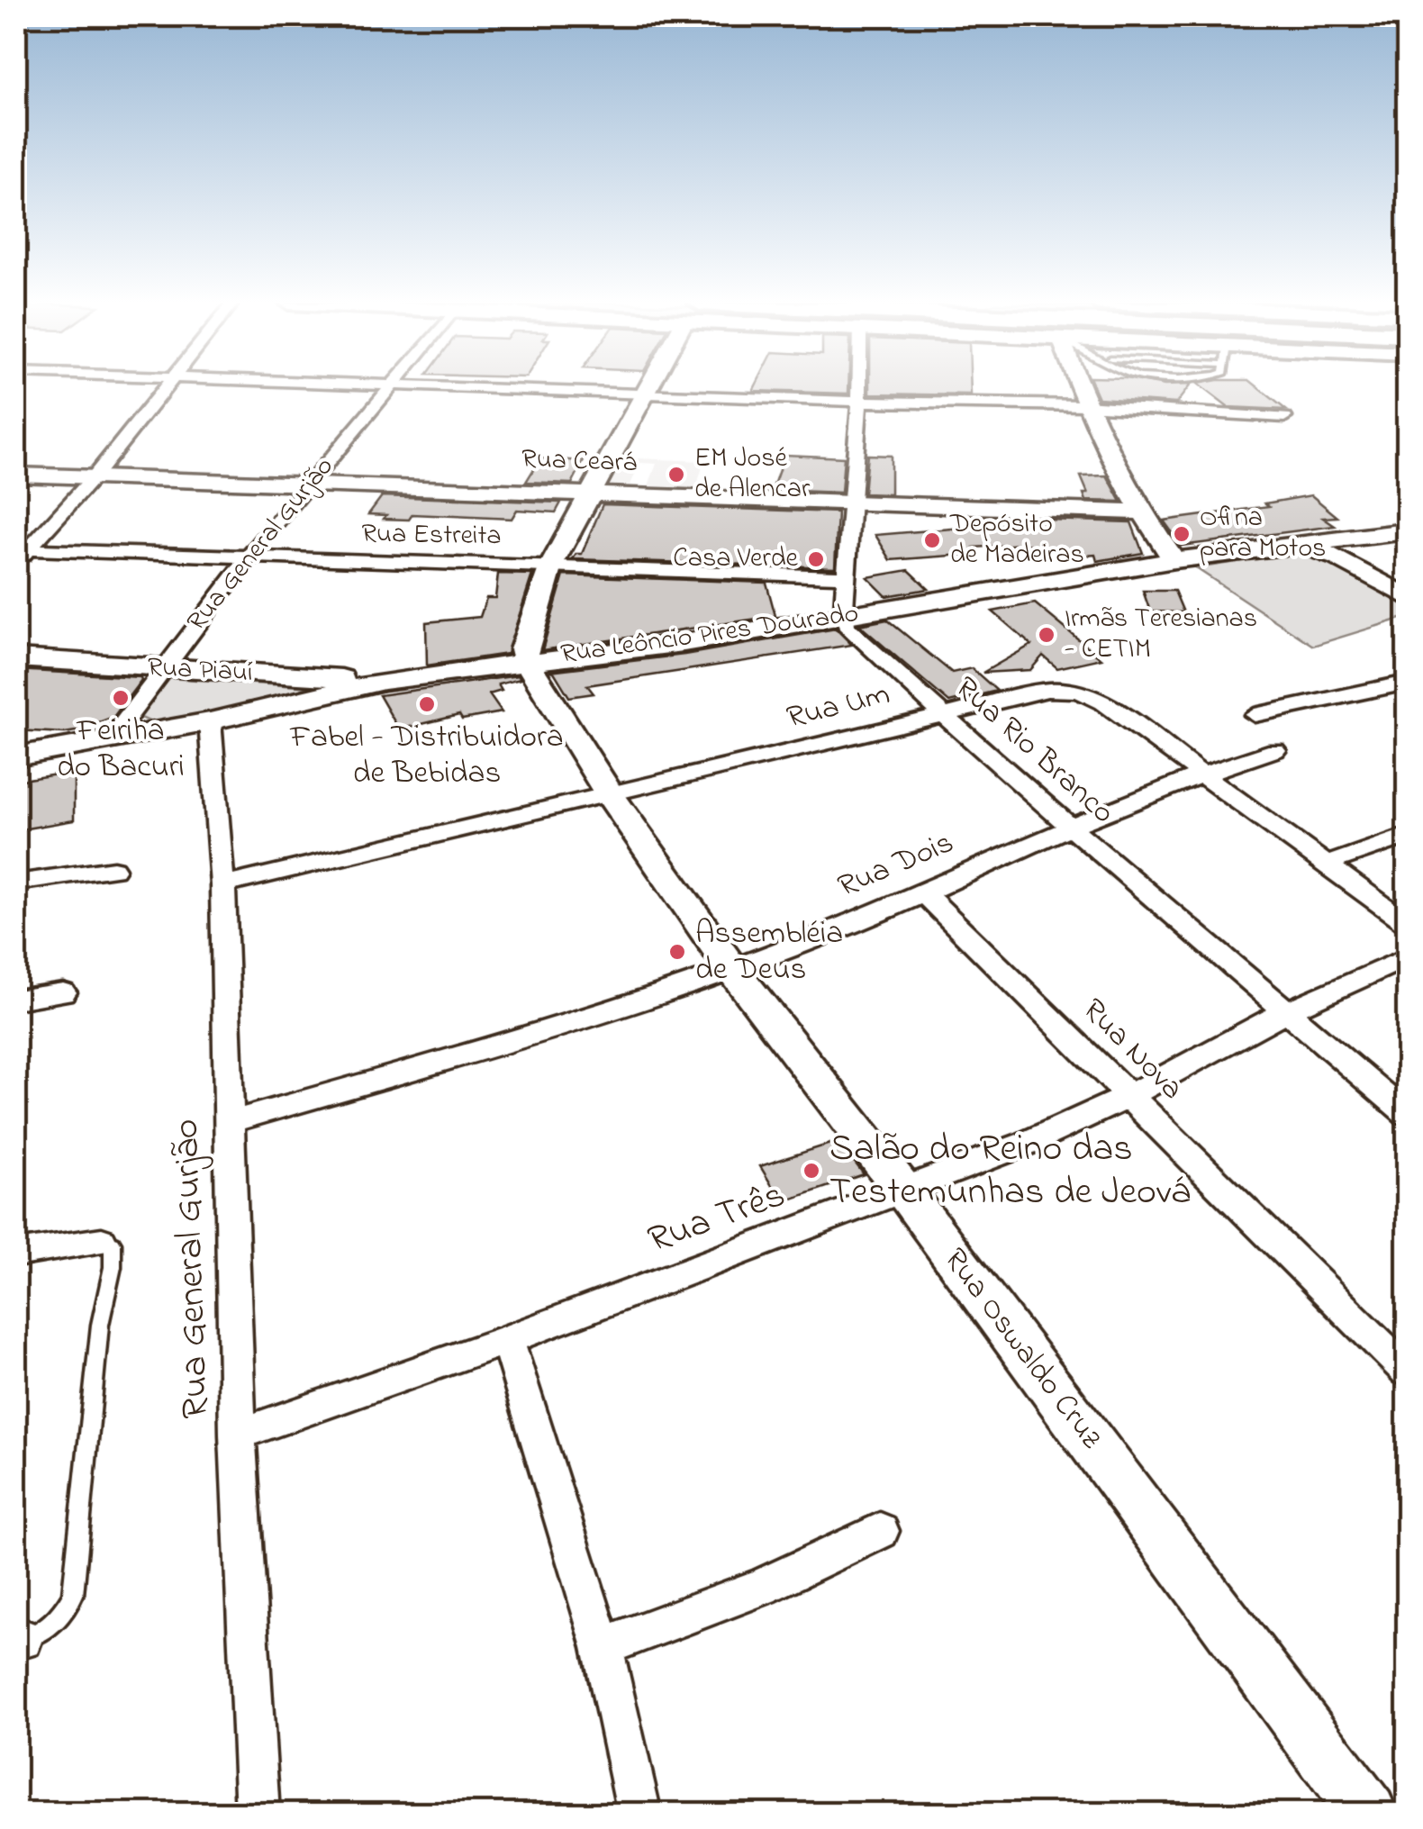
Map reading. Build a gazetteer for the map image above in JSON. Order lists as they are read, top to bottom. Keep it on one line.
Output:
{"streets":{"street":["Rua Ceará","Rua Estreita","Rua General Gurjão","Rua Leôncio Pires Dourado","Rua Piauí","Rua Um","Rua Rio Branco","Rua Dois","Rua Nova","Rua Três","Rua Oswaldo Cruz"]},"crossings":[["Rua Ceará","Rua General Gurjão"],["Rua Estreita","Rua General Gurjão"],["Rua General Gurjão","Rua Leôncio Pires Dourado"],["Rua General Gurjão","Rua Piauí"],["Rua General Gurjão","Rua Um"],["Rua General Gurjão","Rua Dois"],["Rua General Gurjão","Rua Três"],["Rua Leôncio Pires Dourado","Rua Piauí"],["Rua Leôncio Pires Dourado","Rua Rio Branco"],["Rua Leôncio Pires Dourado","Rua Oswaldo Cruz"],["Rua Um","Rua Rio Branco"],["Rua Um","Rua Dois"],["Rua Um","Rua Oswaldo Cruz"],["Rua Rio Branco","Rua Dois"],["Rua Rio Branco","Rua Três"],["Rua Dois","Rua Nova"],["Rua Dois","Rua Oswaldo Cruz"],["Rua Nova","Rua Três"],["Rua Três","Rua Oswaldo Cruz"]],"places":["EM José de Alencar","Ofina para Motos","Depósito de Madeiras","Casa Verde","Irmãs Teresianas - CETIM","Feiriha do Bacuri","Fabel - Distribuidora de Bebidas","Assembléia de Deus","Salão do Reino das Testemunhas de Jeová"]}
